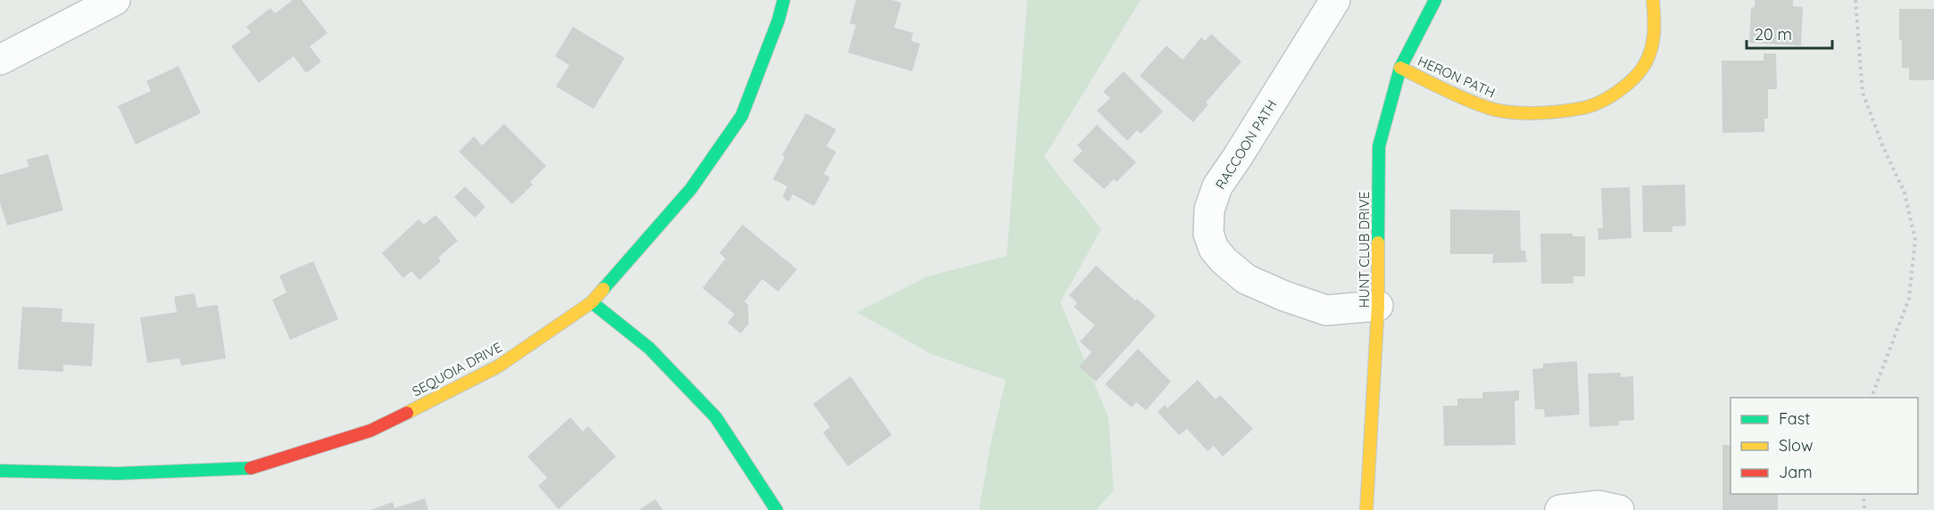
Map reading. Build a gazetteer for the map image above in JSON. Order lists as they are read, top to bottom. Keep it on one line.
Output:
{"streets":{"street":["HERON PATH","RACCOON PATH","HUNT CLUB DRIVE","SEQUOIA DRIVE"]},"crossings":[["HERON PATH","HUNT CLUB DRIVE"],["RACCOON PATH","HUNT CLUB DRIVE"]],"legend":["Fast","Slow","Jam"],"scale_bar":"20 m"}
